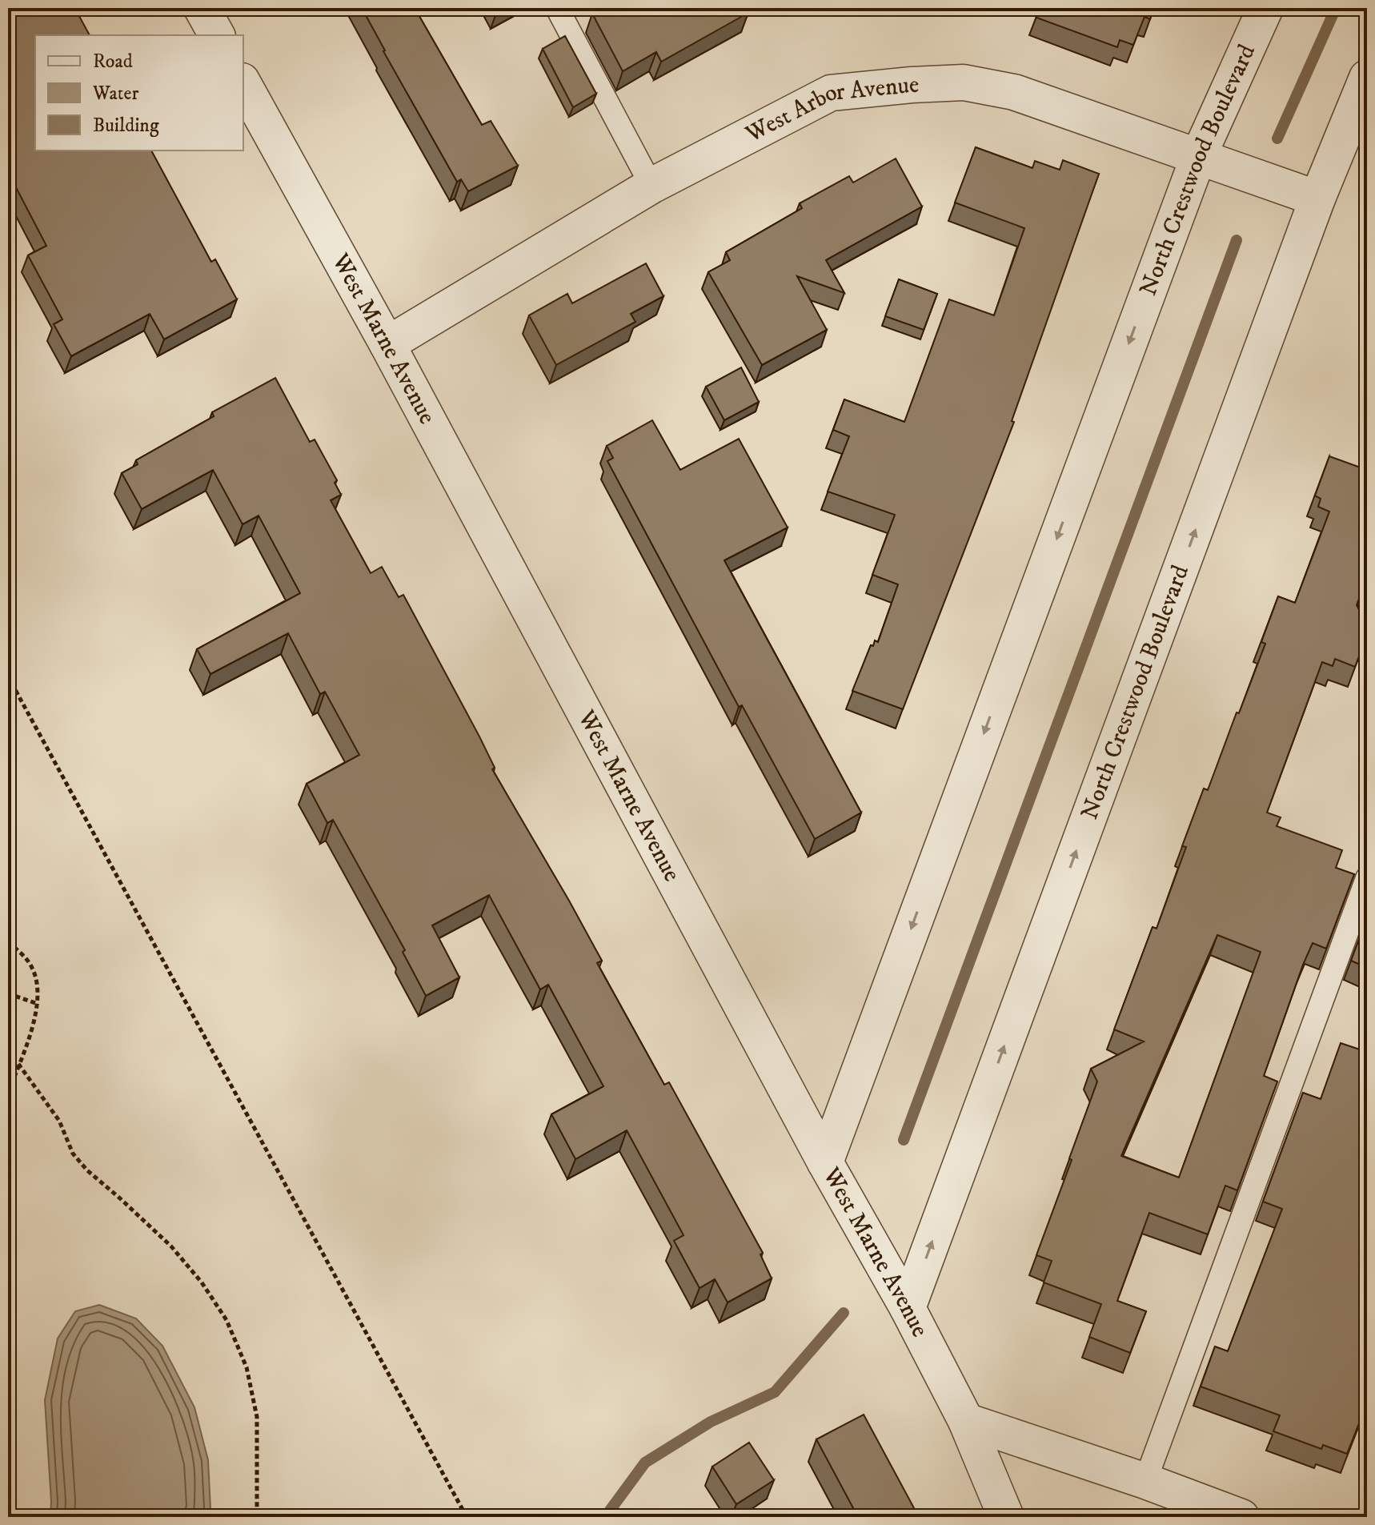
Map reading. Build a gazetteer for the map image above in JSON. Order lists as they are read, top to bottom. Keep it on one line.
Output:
{"streets":{"street":["West Arbor Avenue","North Crestwood Boulevard","West Marne Avenue"]},"crossings":[["West Arbor Avenue","North Crestwood Boulevard"],["West Arbor Avenue","West Marne Avenue"],["North Crestwood Boulevard","West Marne Avenue"]],"legend":["Road","Water","Building"]}
